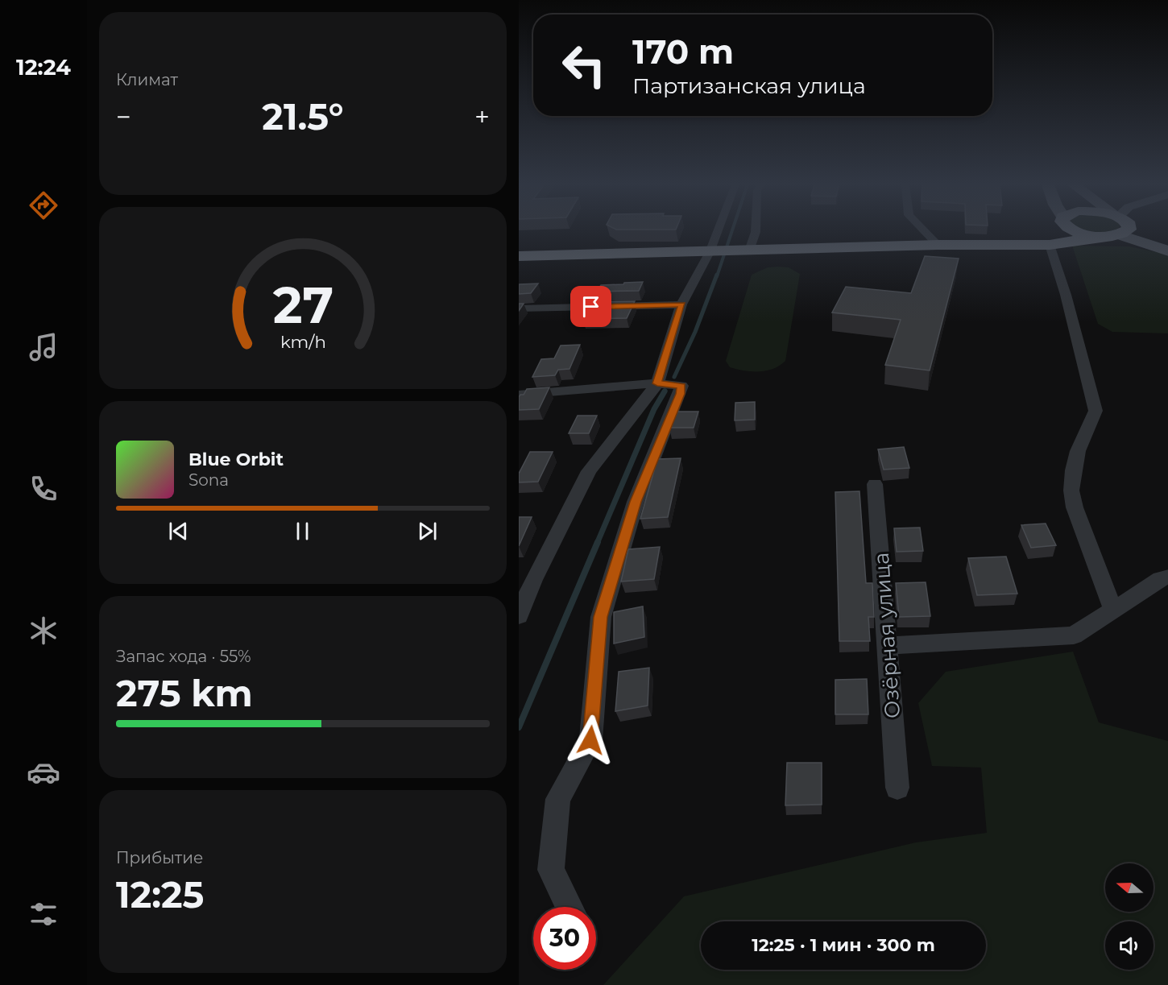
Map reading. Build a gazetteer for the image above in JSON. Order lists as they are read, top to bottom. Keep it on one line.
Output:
{"streets":{"street":["Озёрная улица"]},"north":"left","page":{"tabs":"12:24","tile":["Климат",["Запас хода · 55%","275 km"],["Прибытие","12:25"]],"turn":["170 m","Партизанская улица"],"heat":["−","21.5°","+"],"song":["Blue Orbit","Sona"],"limit":"30","trip":"12:25 · 1 мин · 300 m","gauge":["27","km/h"]}}
